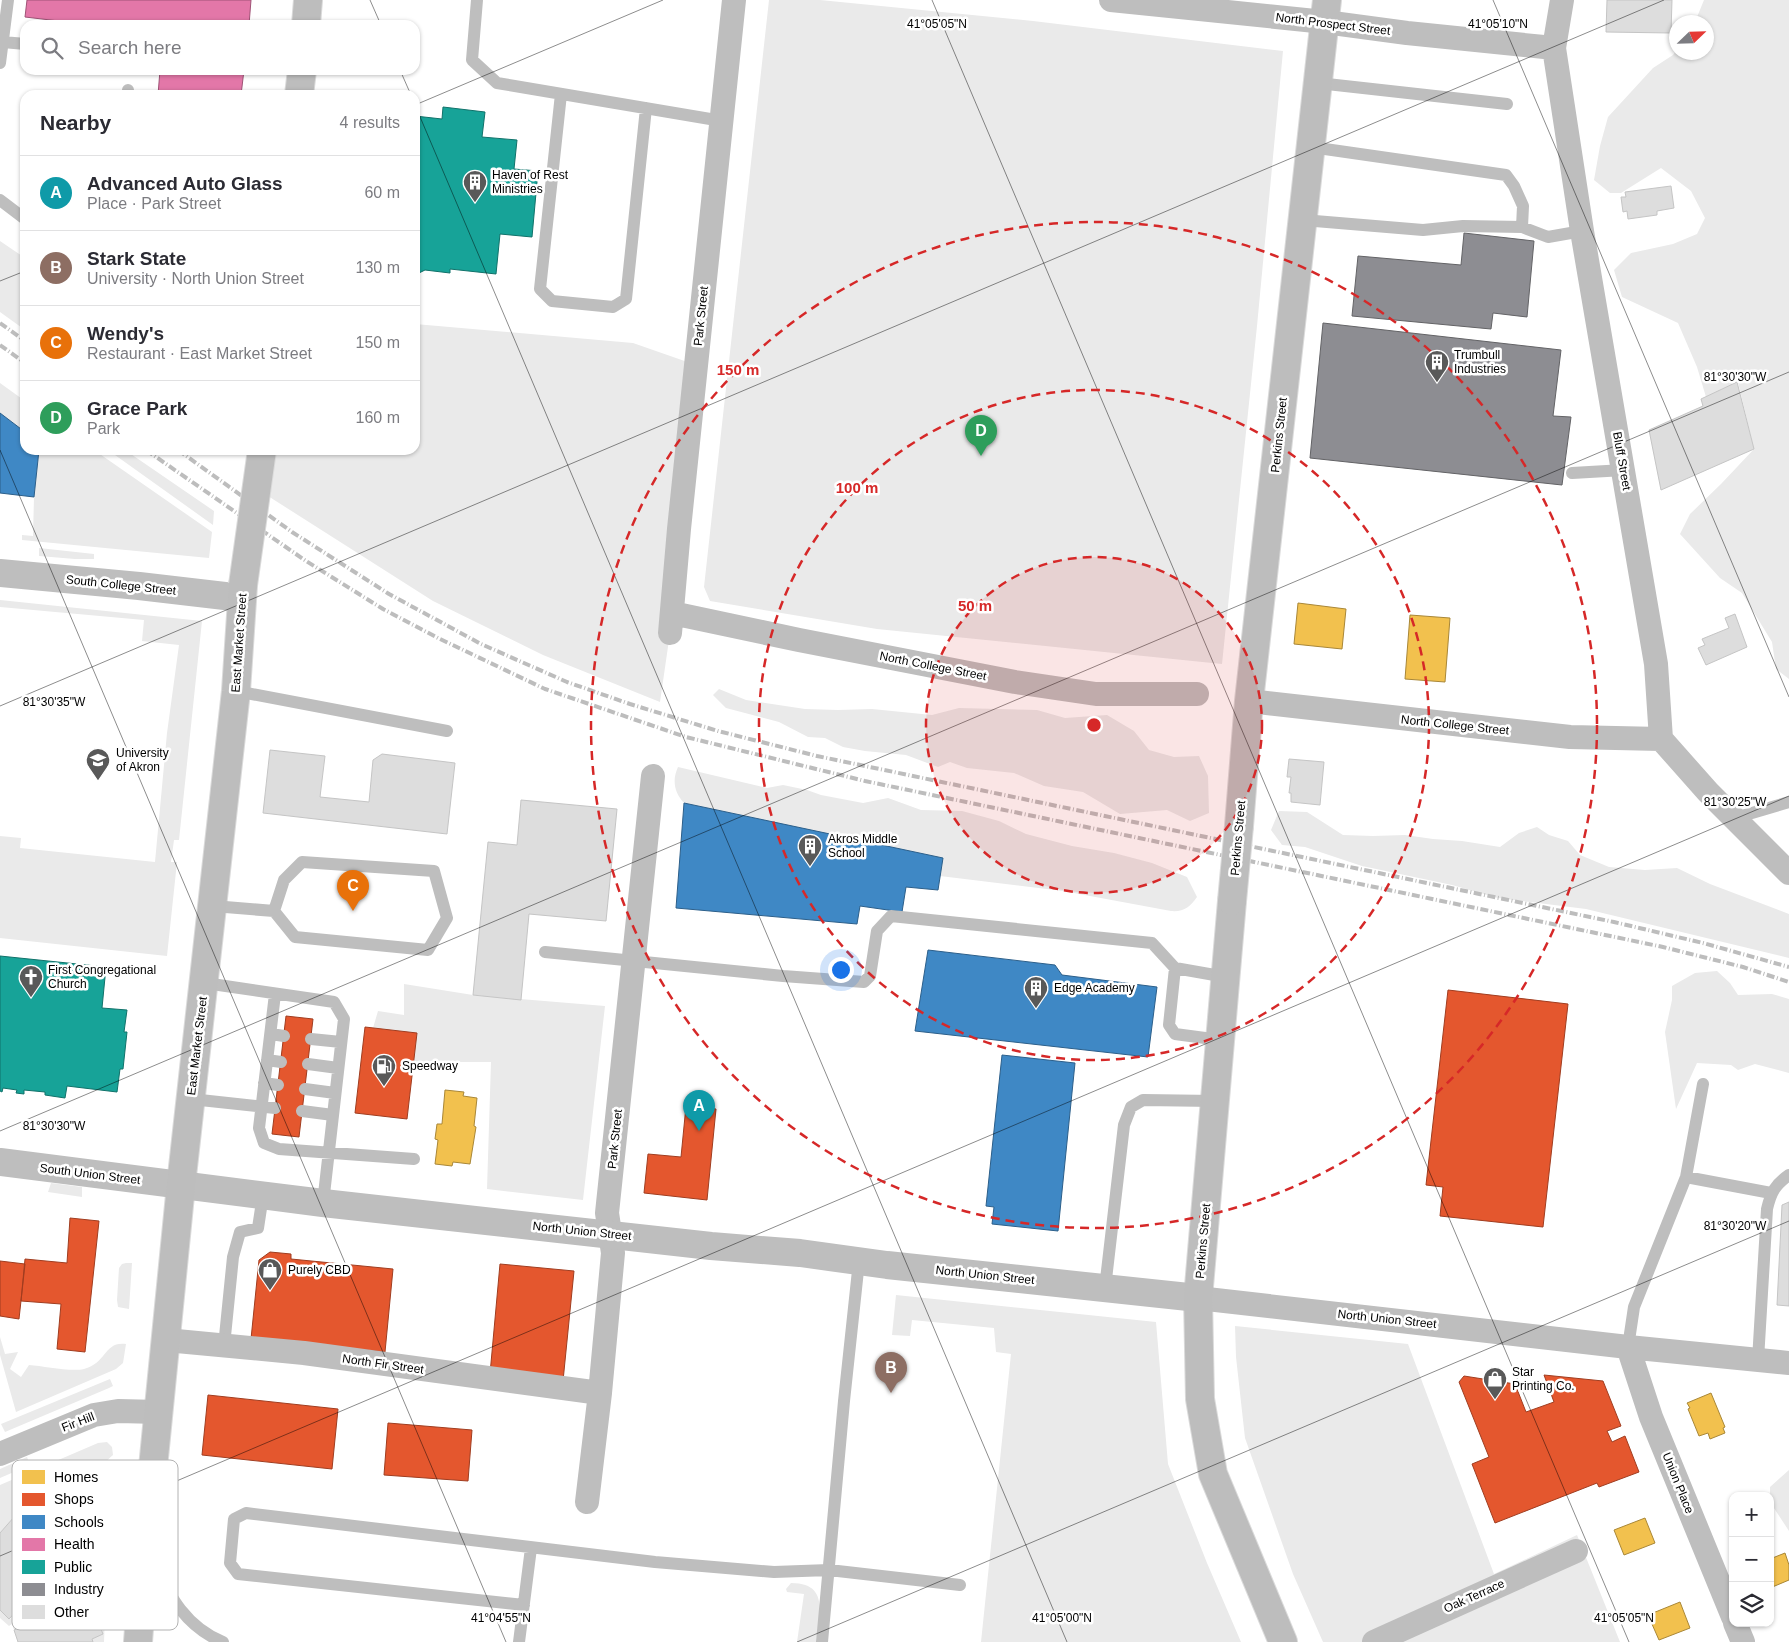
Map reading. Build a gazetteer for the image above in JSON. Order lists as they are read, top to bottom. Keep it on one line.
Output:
{"streets":{"main road":["Perkins Street","East Market Street"],"street":["North Prospect Street","Park Street","Bluff Street","South College Street","North College Street","South Union Street","North Union Street","North Fir Street","Fir Hill","Union Place","Oak Terrace"]},"crossings":[["North Prospect Street","Perkins Street"],["North Prospect Street","Bluff Street"],["Park Street","North College Street"],["Park Street","North Union Street"],["Park Street","North Fir Street"],["Perkins Street","North College Street"],["Perkins Street","North Union Street"],["Bluff Street","North College Street"],["South College Street","East Market Street"],["East Market Street","South Union Street"],["East Market Street","North Union Street"],["East Market Street","North Fir Street"],["East Market Street","Fir Hill"],["South Union Street","North Union Street"],["North Union Street","Union Place"]],"places":{"building":["Haven of Rest Ministries","Trumbull Industries","Akros Middle School","Edge Academy"],"school or university":["University of Akron"],"church":["First Congregational Church"],"fuel station":["Speedway"],"shop":["Purely CBD","Star Printing Co."]},"legend":["Homes","Shops","Schools","Health","Public","Industry","Other"],"north":"top right","page":{"search":"Search here","heading":["Nearby","4 results"],"list":[{"mark":"A","name":"Advanced Auto Glass","note":"Place · Park Street","value":"60 m"},{"mark":"B","name":"Stark State","note":"University · North Union Street","value":"130 m"},{"mark":"C","name":"Wendy's","note":"Restaurant · East Market Street","value":"150 m"},{"mark":"D","name":"Grace Park","note":"Park","value":"160 m"}],"pins":["D","C","A","B"],"map_buttons":["+","−"]},"coordinates":["41°05'05\"N","41°05'10\"N","81°30'30\"W","81°30'35\"W","81°30'25\"W","81°30'20\"W","41°04'55\"N","41°05'00\"N"],"rings":["150 m","100 m","50 m"]}
